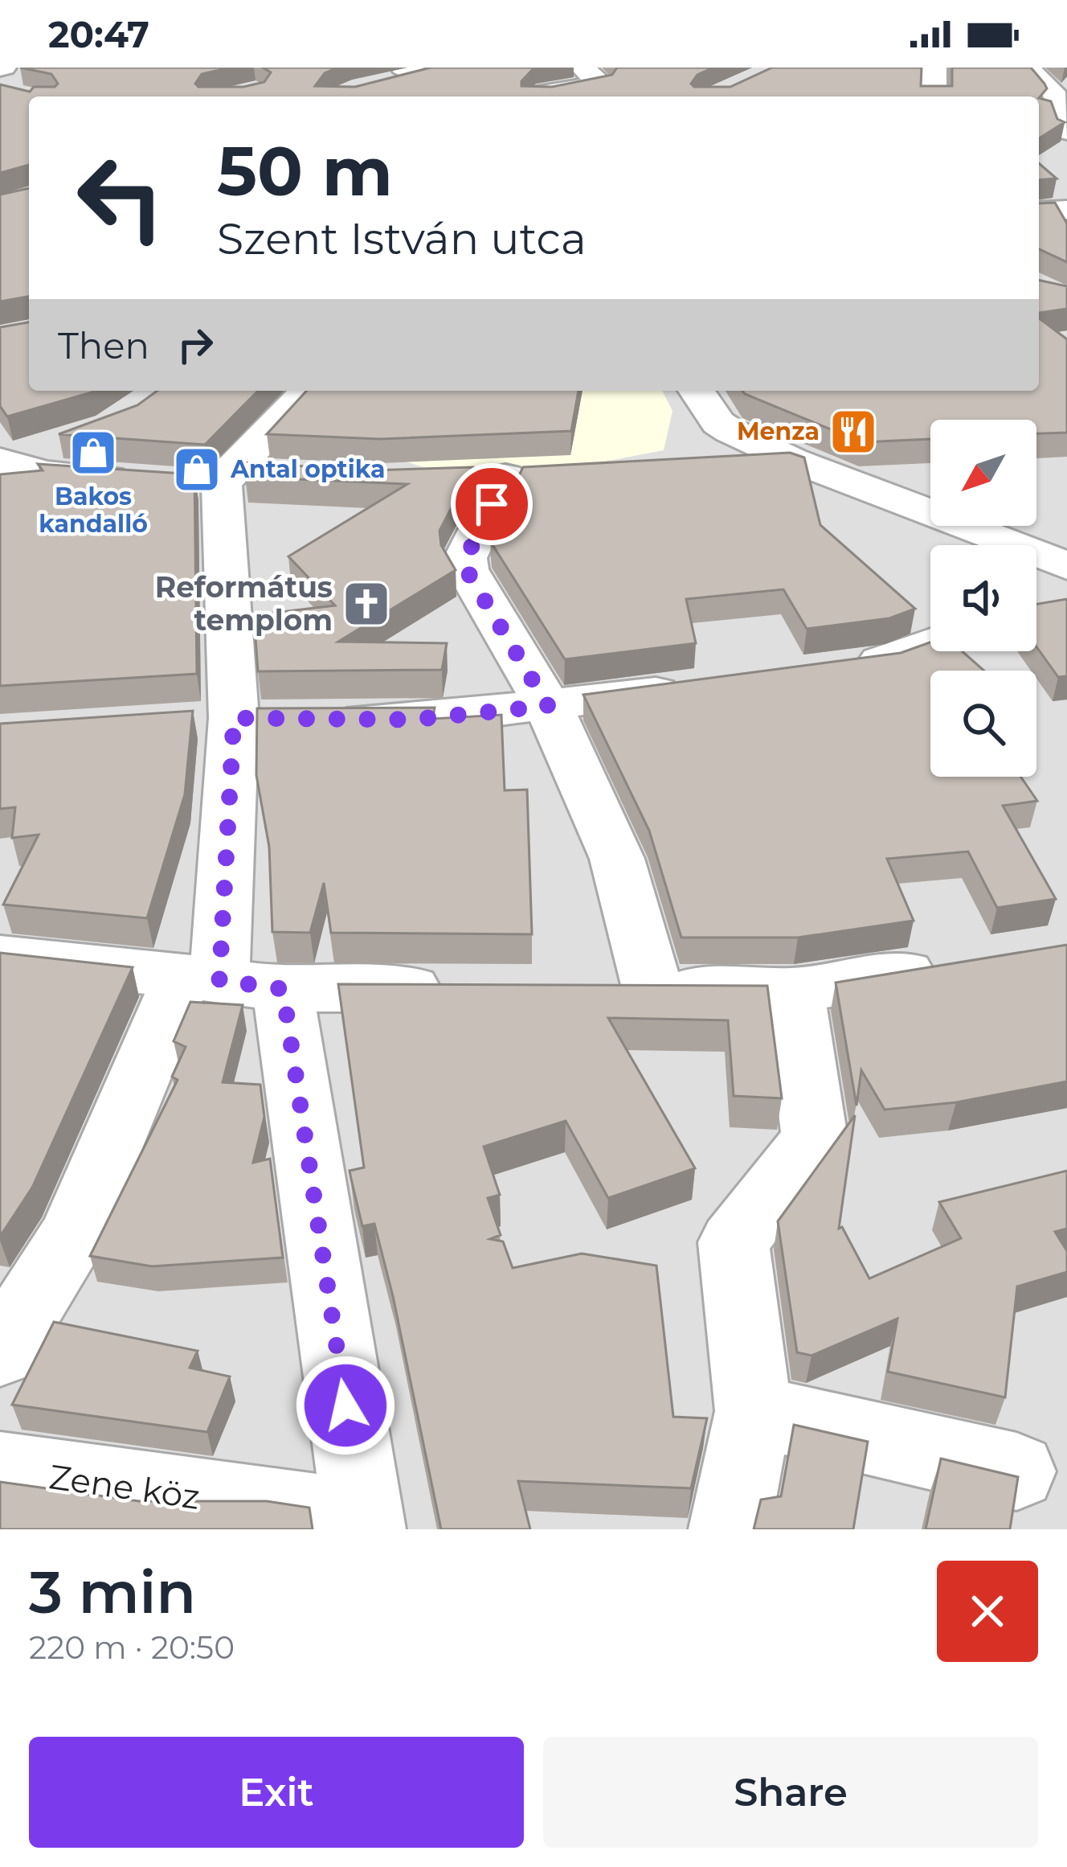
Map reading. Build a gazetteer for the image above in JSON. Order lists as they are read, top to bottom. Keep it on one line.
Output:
{"streets":{"street":["Zene köz"]},"places":{"restaurant":["Menza"],"shop":["Bakos kandalló","Antal optika"],"church":["Református templom"]},"north":"bottom left","page":{"status":"20:47","turn":["50 m","Szent István utca"],"then":"Then","heading":["3 min","220 m · 20:50"],"buttons":["Exit","Share"]}}
